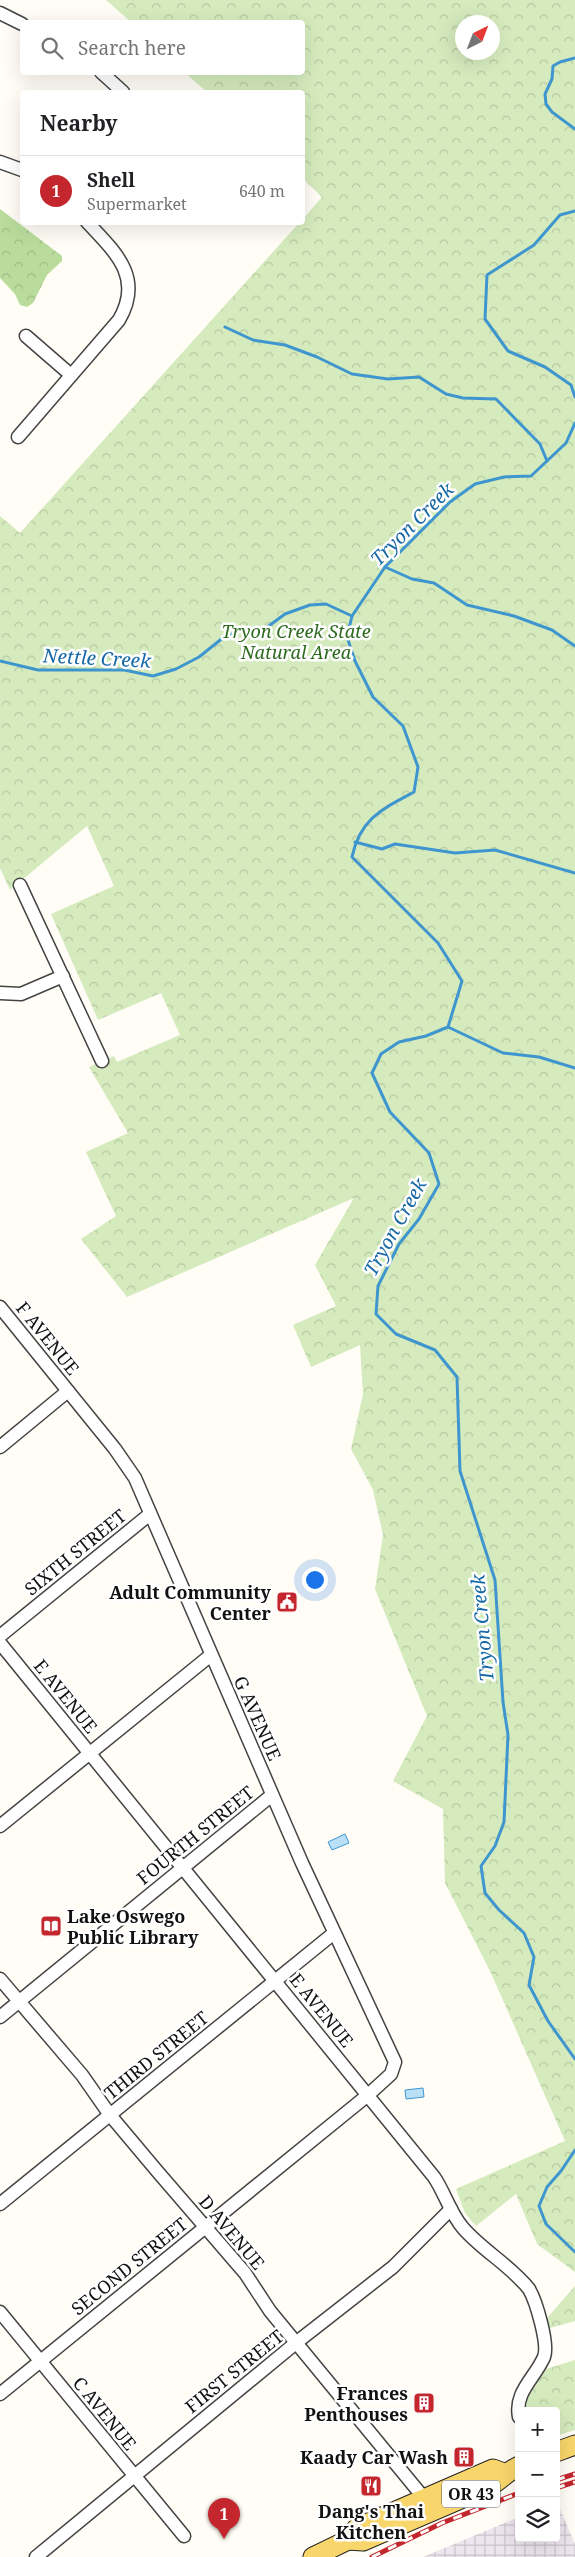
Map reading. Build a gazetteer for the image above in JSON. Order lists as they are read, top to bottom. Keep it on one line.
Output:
{"streets":{"main road":["OR 43"],"street":["F AVENUE","SIXTH STREET","E AVENUE","G AVENUE","FOURTH STREET","THIRD STREET","D AVENUE","SECOND STREET","FIRST STREET","C AVENUE"]},"crossings":[["F AVENUE","G AVENUE"],["SIXTH STREET","G AVENUE"],["E AVENUE","FOURTH STREET"],["E AVENUE","THIRD STREET"],["E AVENUE","SECOND STREET"],["E AVENUE","FIRST STREET"],["G AVENUE","FOURTH STREET"],["G AVENUE","THIRD STREET"],["G AVENUE","SECOND STREET"],["FOURTH STREET","D AVENUE"],["THIRD STREET","D AVENUE"],["D AVENUE","SECOND STREET"],["D AVENUE","FIRST STREET"],["D AVENUE","OR 43"],["SECOND STREET","C AVENUE"],["FIRST STREET","C AVENUE"]],"water":["Tryon Creek","Nettle Creek"],"parks":["Tryon Creek State Natural Area"],"places":{"public building":["Adult Community Center"],"library":["Lake Oswego Public Library"],"building":["Frances Penthouses","Kaady Car Wash"],"restaurant":["Dang's Thai Kitchen"]},"north":"top right","page":{"search":"Search here","heading":"Nearby","list":[{"mark":"1","name":"Shell","note":"Supermarket","value":"640 m"}],"map_buttons":["+","−"],"pins":"1"}}
